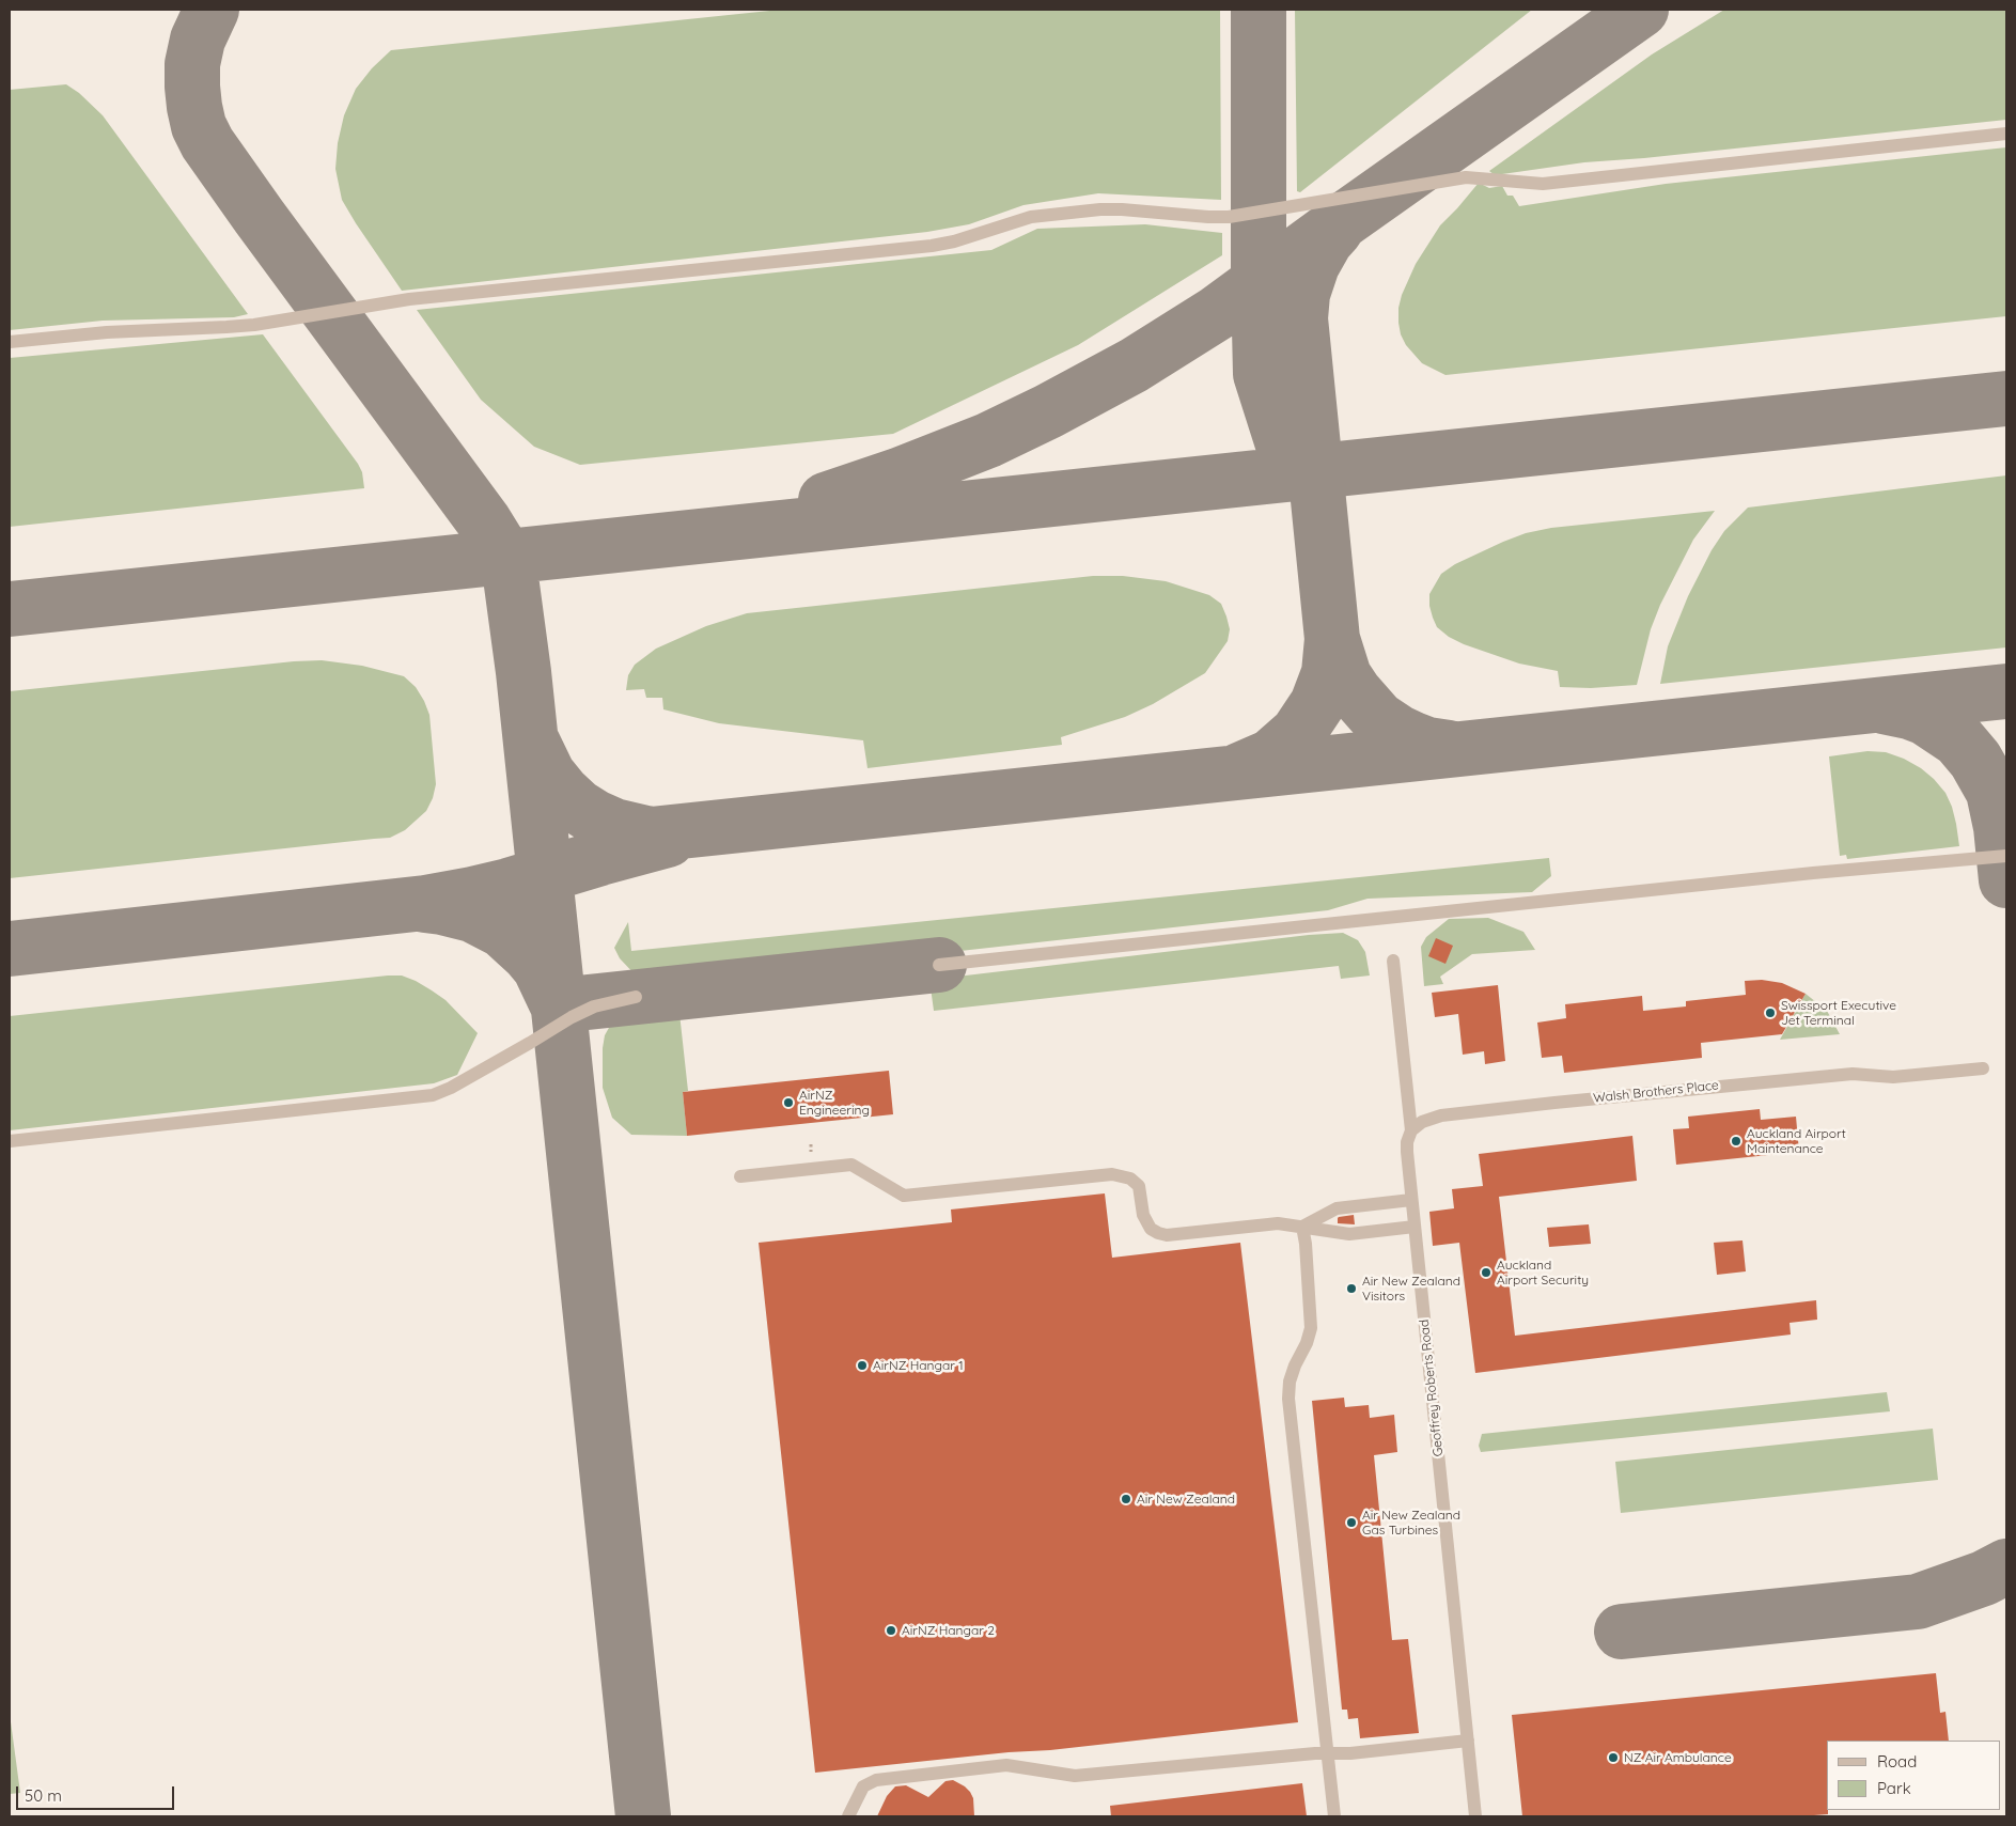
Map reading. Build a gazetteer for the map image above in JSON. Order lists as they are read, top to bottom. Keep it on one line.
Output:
{"streets":{"street":["Walsh Brothers Place","Geoffrey Roberts Road"]},"crossings":[["Walsh Brothers Place","Geoffrey Roberts Road"]],"places":["Swissport Executive Jet Terminal","AirNZ Engineering","Auckland Airport Maintenance","Auckland Airport Security","Air New Zealand Visitors","AirNZ Hangar 1","Air New Zealand","Air New Zealand Gas Turbines","AirNZ Hangar 2","NZ Air Ambulance"],"legend":["Road","Park"],"scale_bar":"50 m"}
